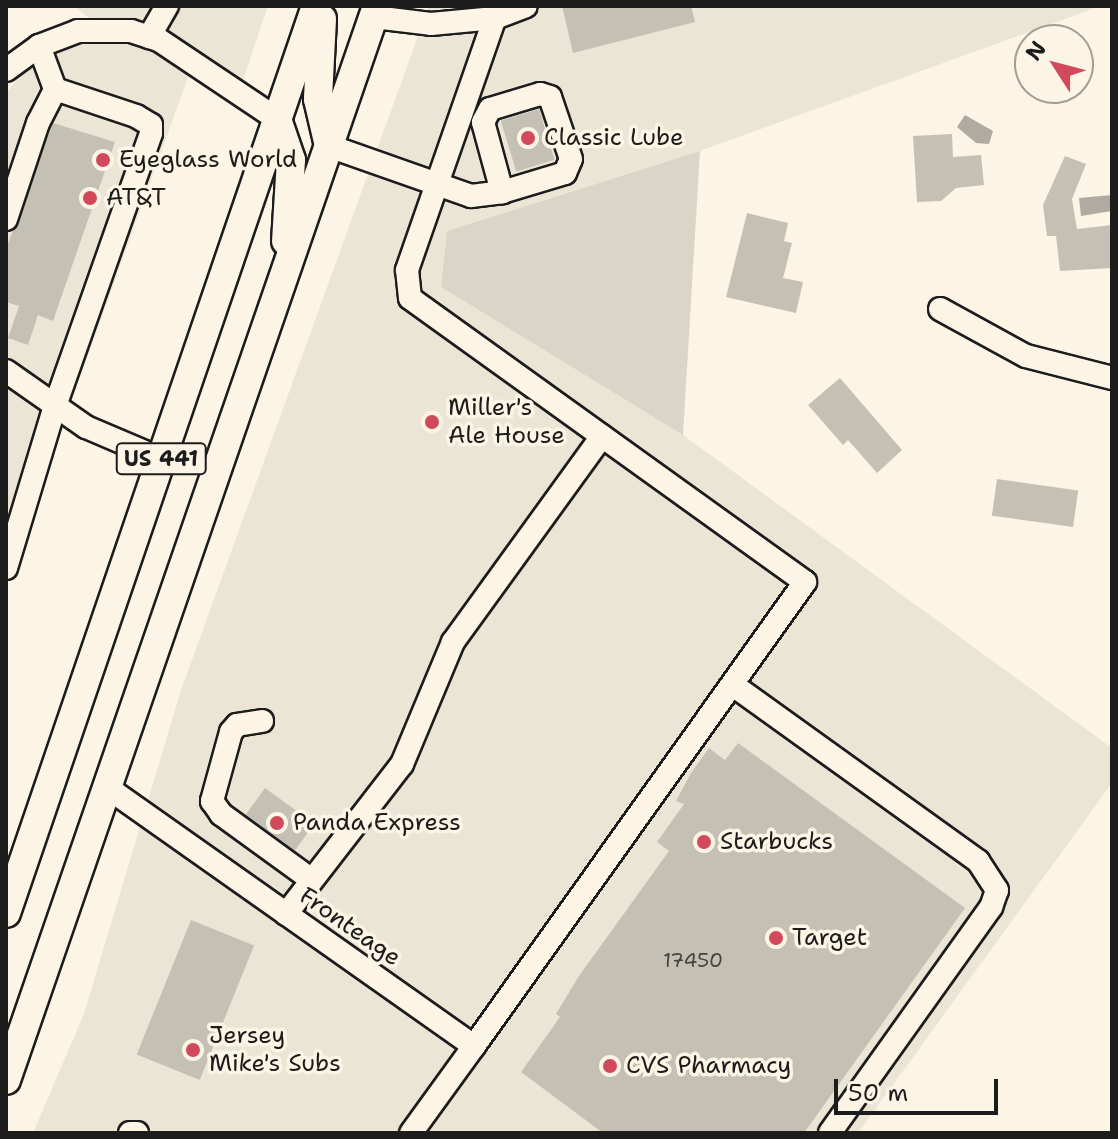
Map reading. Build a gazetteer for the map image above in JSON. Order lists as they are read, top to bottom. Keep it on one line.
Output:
{"streets":{"main road":["US 441"],"street":["Fronteage"]},"crossings":[["US 441","Fronteage"]],"places":["Classic Lube","Eyeglass World","AT&T","Miller's Ale House","Panda Express","Starbucks","Target","Jersey Mike's Subs","CVS Pharmacy"],"house_numbers":["17450"],"scale_bar":"50 m","north":"top left"}
